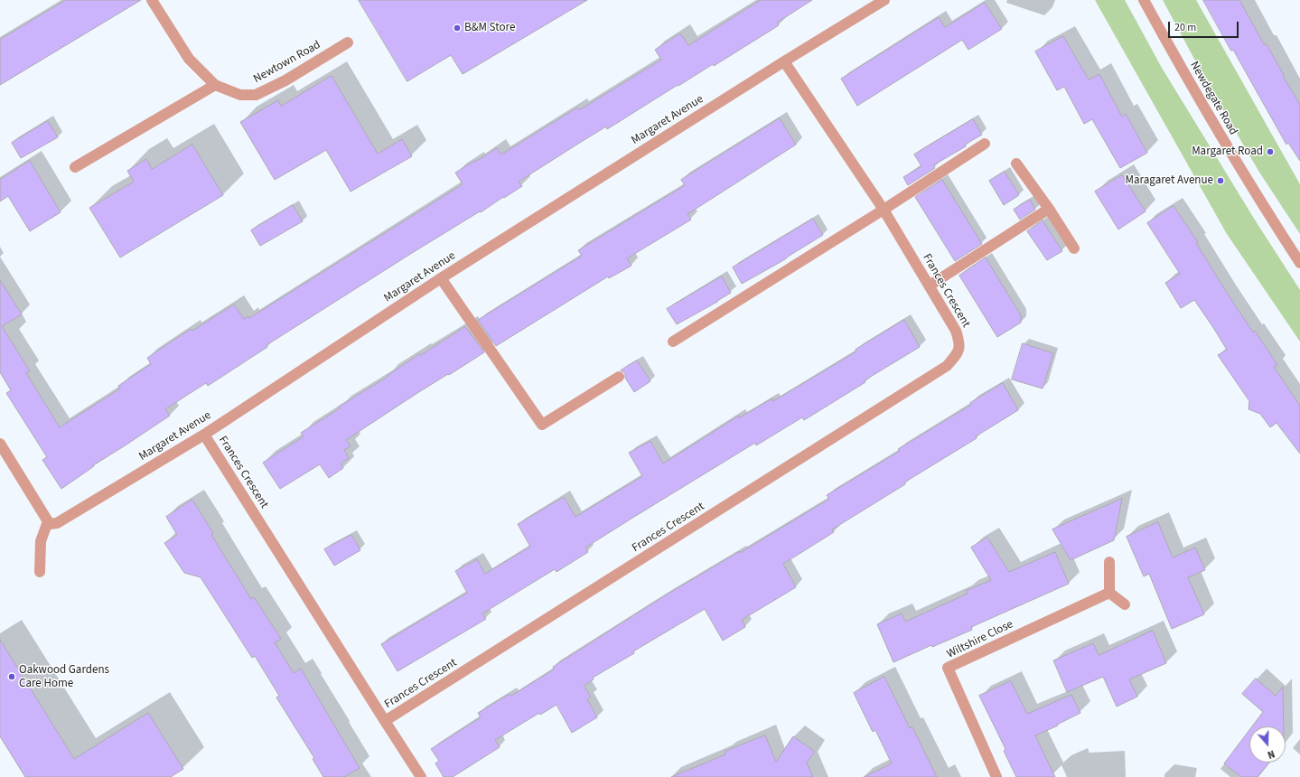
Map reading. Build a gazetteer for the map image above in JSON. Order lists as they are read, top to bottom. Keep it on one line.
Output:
{"streets":{"street":["Newtown Road","Newdegate Road","Margaret Avenue","Frances Crescent","Wiltshire Close"]},"crossings":[["Margaret Avenue","Frances Crescent"]],"places":["B&M Store","Margaret Road","Maragaret Avenue","Oakwood Gardens Care Home"],"scale_bar":"20 m","north":"bottom"}
